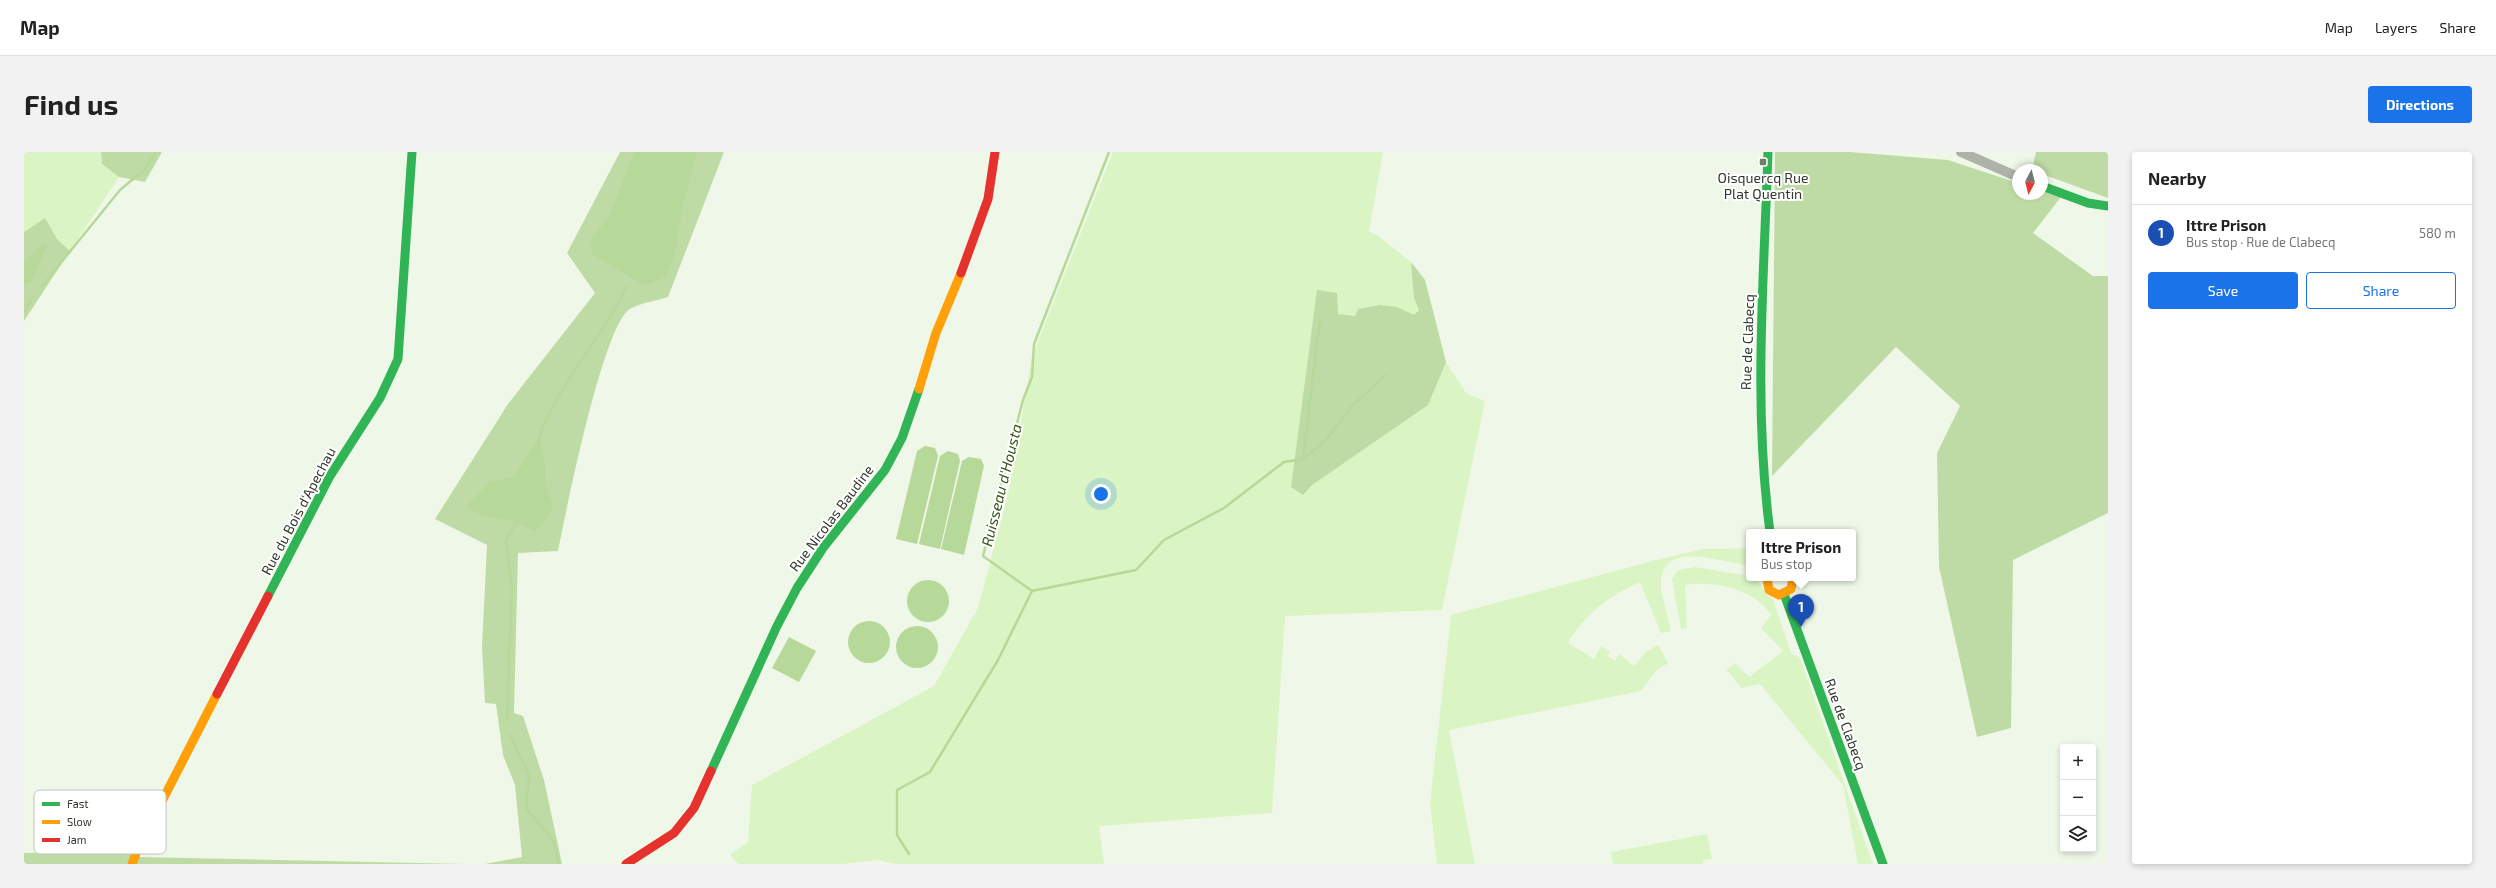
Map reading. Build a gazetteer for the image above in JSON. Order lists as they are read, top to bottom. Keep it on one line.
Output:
{"streets":{"street":["Rue de Clabecq","Rue du Bois d'Apechau","Rue Nicolas Baudine"]},"water":["Ruisseau d'Housta"],"places":{"transit":["Oisquercq Rue Plat Quentin"]},"legend":["Fast","Slow","Jam"],"north":"bottom","page":{"header":"Map","nav":["Map","Layers","Share"],"buttons":["Directions",["Save","Share"]],"title":"Find us","heading":"Nearby","list":[{"mark":"1","name":"Ittre Prison","note":"Bus stop · Rue de Clabecq","value":"580 m"}],"popup":["Ittre Prison","Bus stop"],"pins":"1","map_buttons":["+","−"]}}
